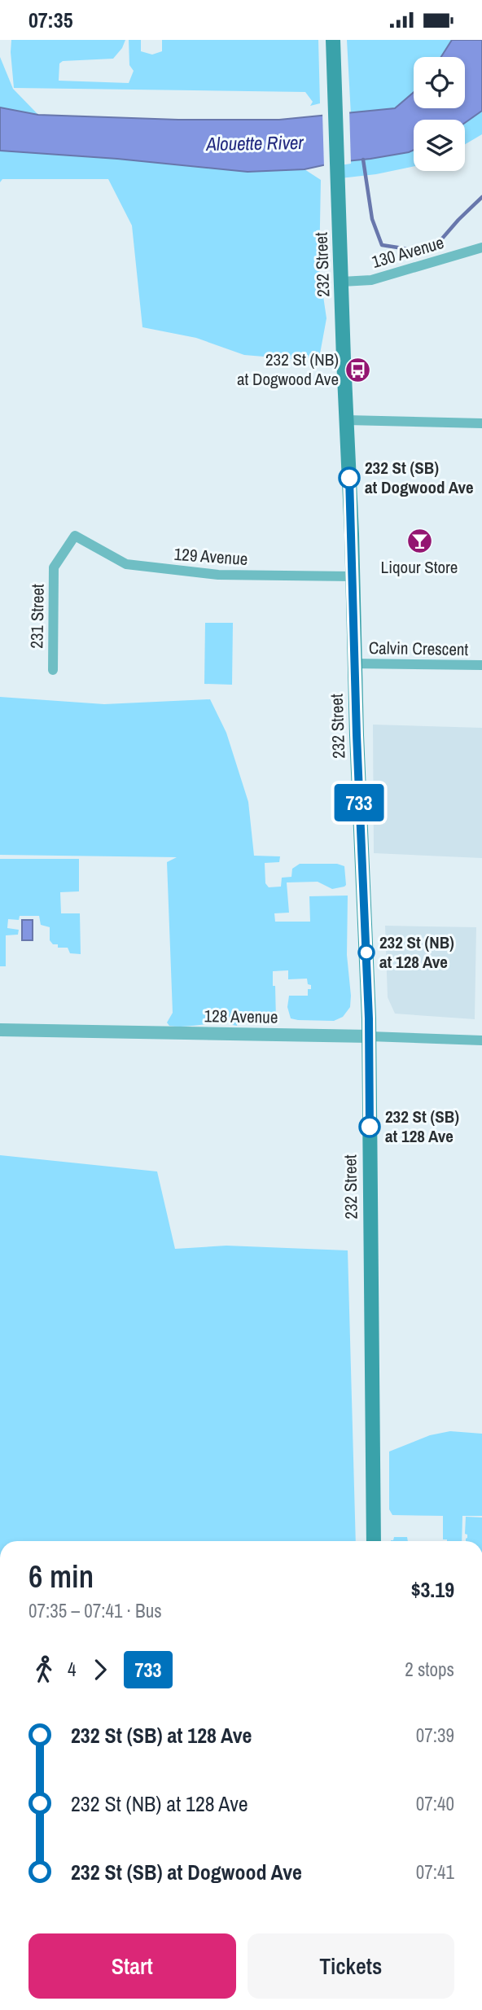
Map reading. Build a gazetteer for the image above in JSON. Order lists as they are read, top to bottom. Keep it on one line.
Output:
{"streets":{"main road":["232 Street"],"street":["130 Avenue","129 Avenue","231 Street","Calvin Crescent","128 Avenue"]},"crossings":[["130 Avenue","232 Street"],["232 Street","129 Avenue"],["232 Street","Calvin Crescent"],["232 Street","128 Avenue"],["129 Avenue","231 Street"]],"water":["Alouette River"],"places":{"bus stop":["232 St (NB) at Dogwood Ave"],"other":["232 St (SB) at Dogwood Ave","232 St (NB) at 128 Ave","232 St (SB) at 128 Ave"],"bar":["Liqour Store"]},"lines":["bus line 733"],"page":{"status":"07:35","on_map":"733","heading":["6 min","07:35 – 07:41 · Bus","$3.19"],"legs":["4","733","2 stops"],"list":[{"name":"232 St (SB) at 128 Ave","value":"07:39"},{"name":"232 St (NB) at 128 Ave","value":"07:40"},{"name":"232 St (SB) at Dogwood Ave","value":"07:41"}],"buttons":["Start","Tickets"]}}
